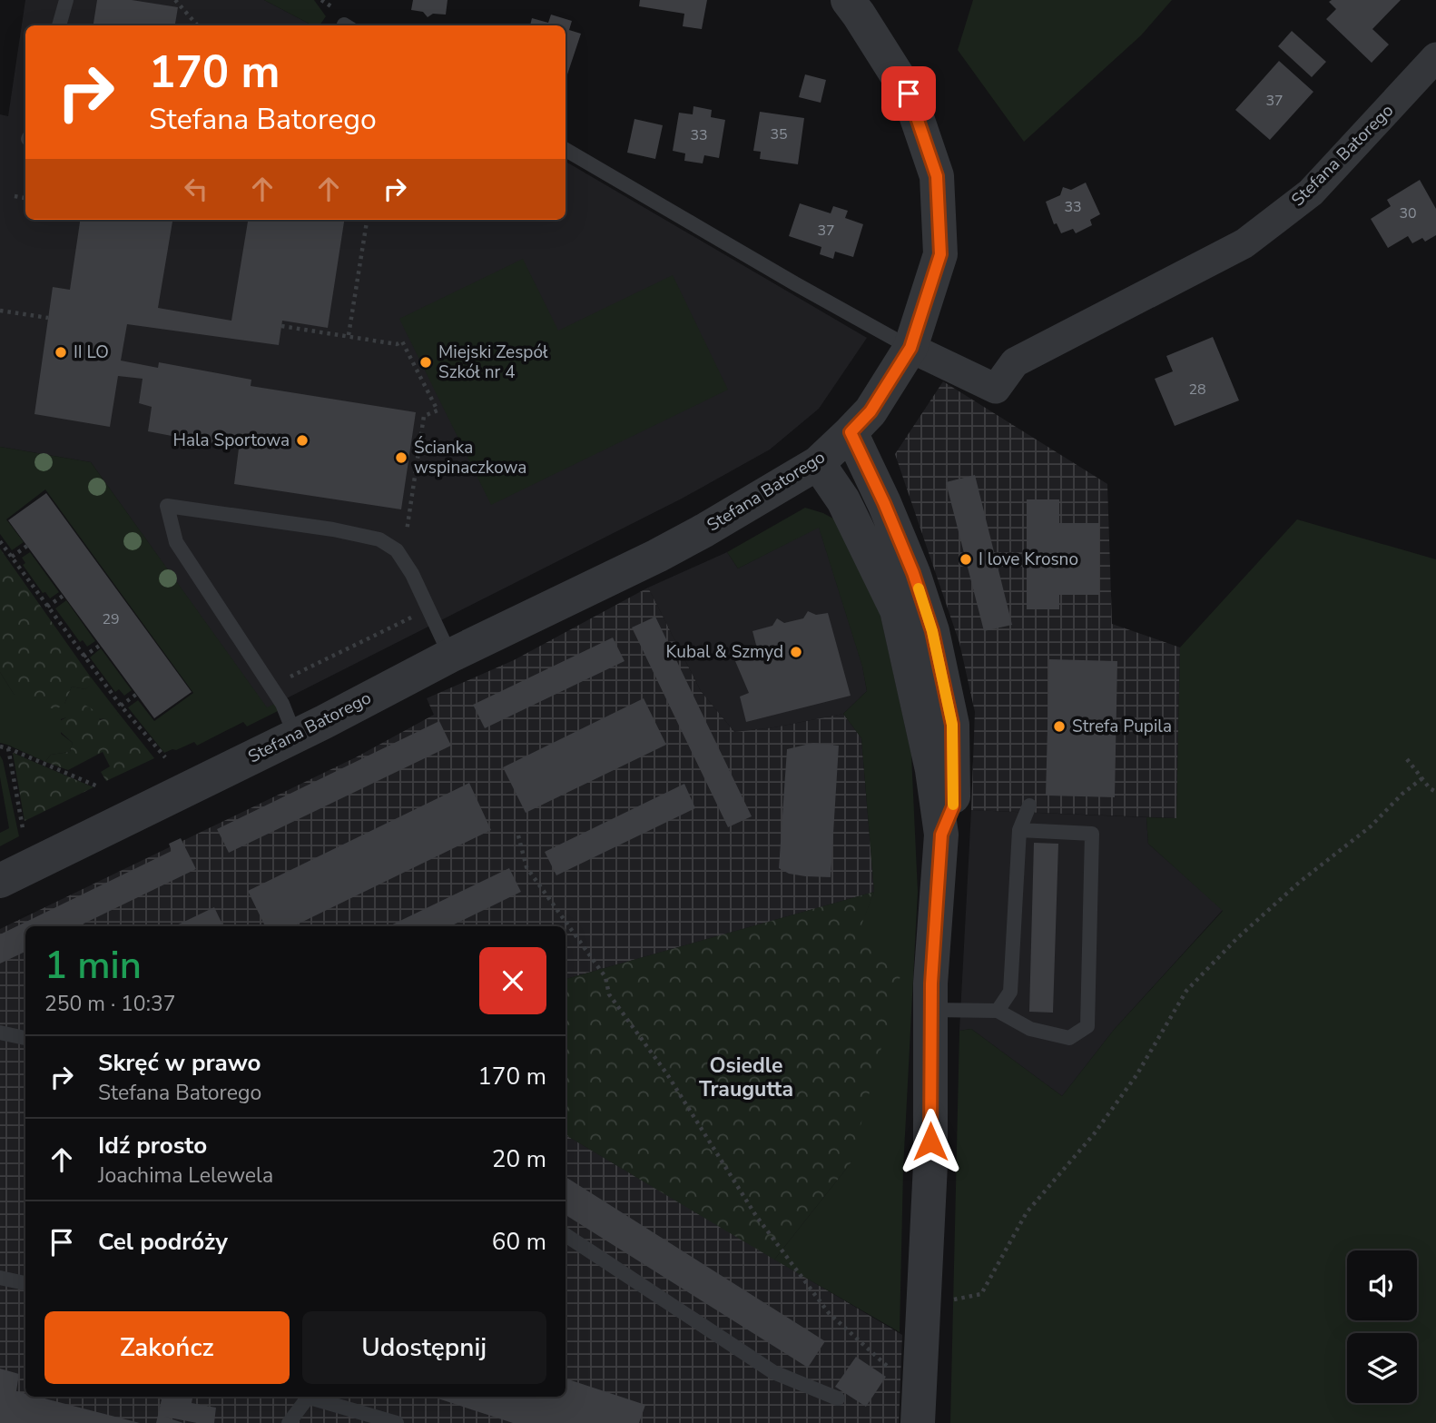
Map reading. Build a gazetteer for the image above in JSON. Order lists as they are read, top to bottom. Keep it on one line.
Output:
{"streets":{"street":["Stefana Batorego"]},"districts":["Osiedle Traugutta"],"places":["II LO","Miejski Zespół Szkół nr 4","Hala Sportowa","Ścianka wspinaczkowa","I love Krosno","Kubal & Szmyd","Strefa Pupila"],"house_numbers":["37","35","33","33","30","37","28","29"],"page":{"turn":["170 m","Stefana Batorego"],"heading":["1 min","250 m · 10:37"],"list":[{"name":"Skręć w prawo","note":"Stefana Batorego","value":"170 m"},{"name":"Idź prosto","note":"Joachima Lelewela","value":"20 m"},{"name":"Cel podróży","value":"60 m"}],"buttons":["Zakończ","Udostępnij"]}}
